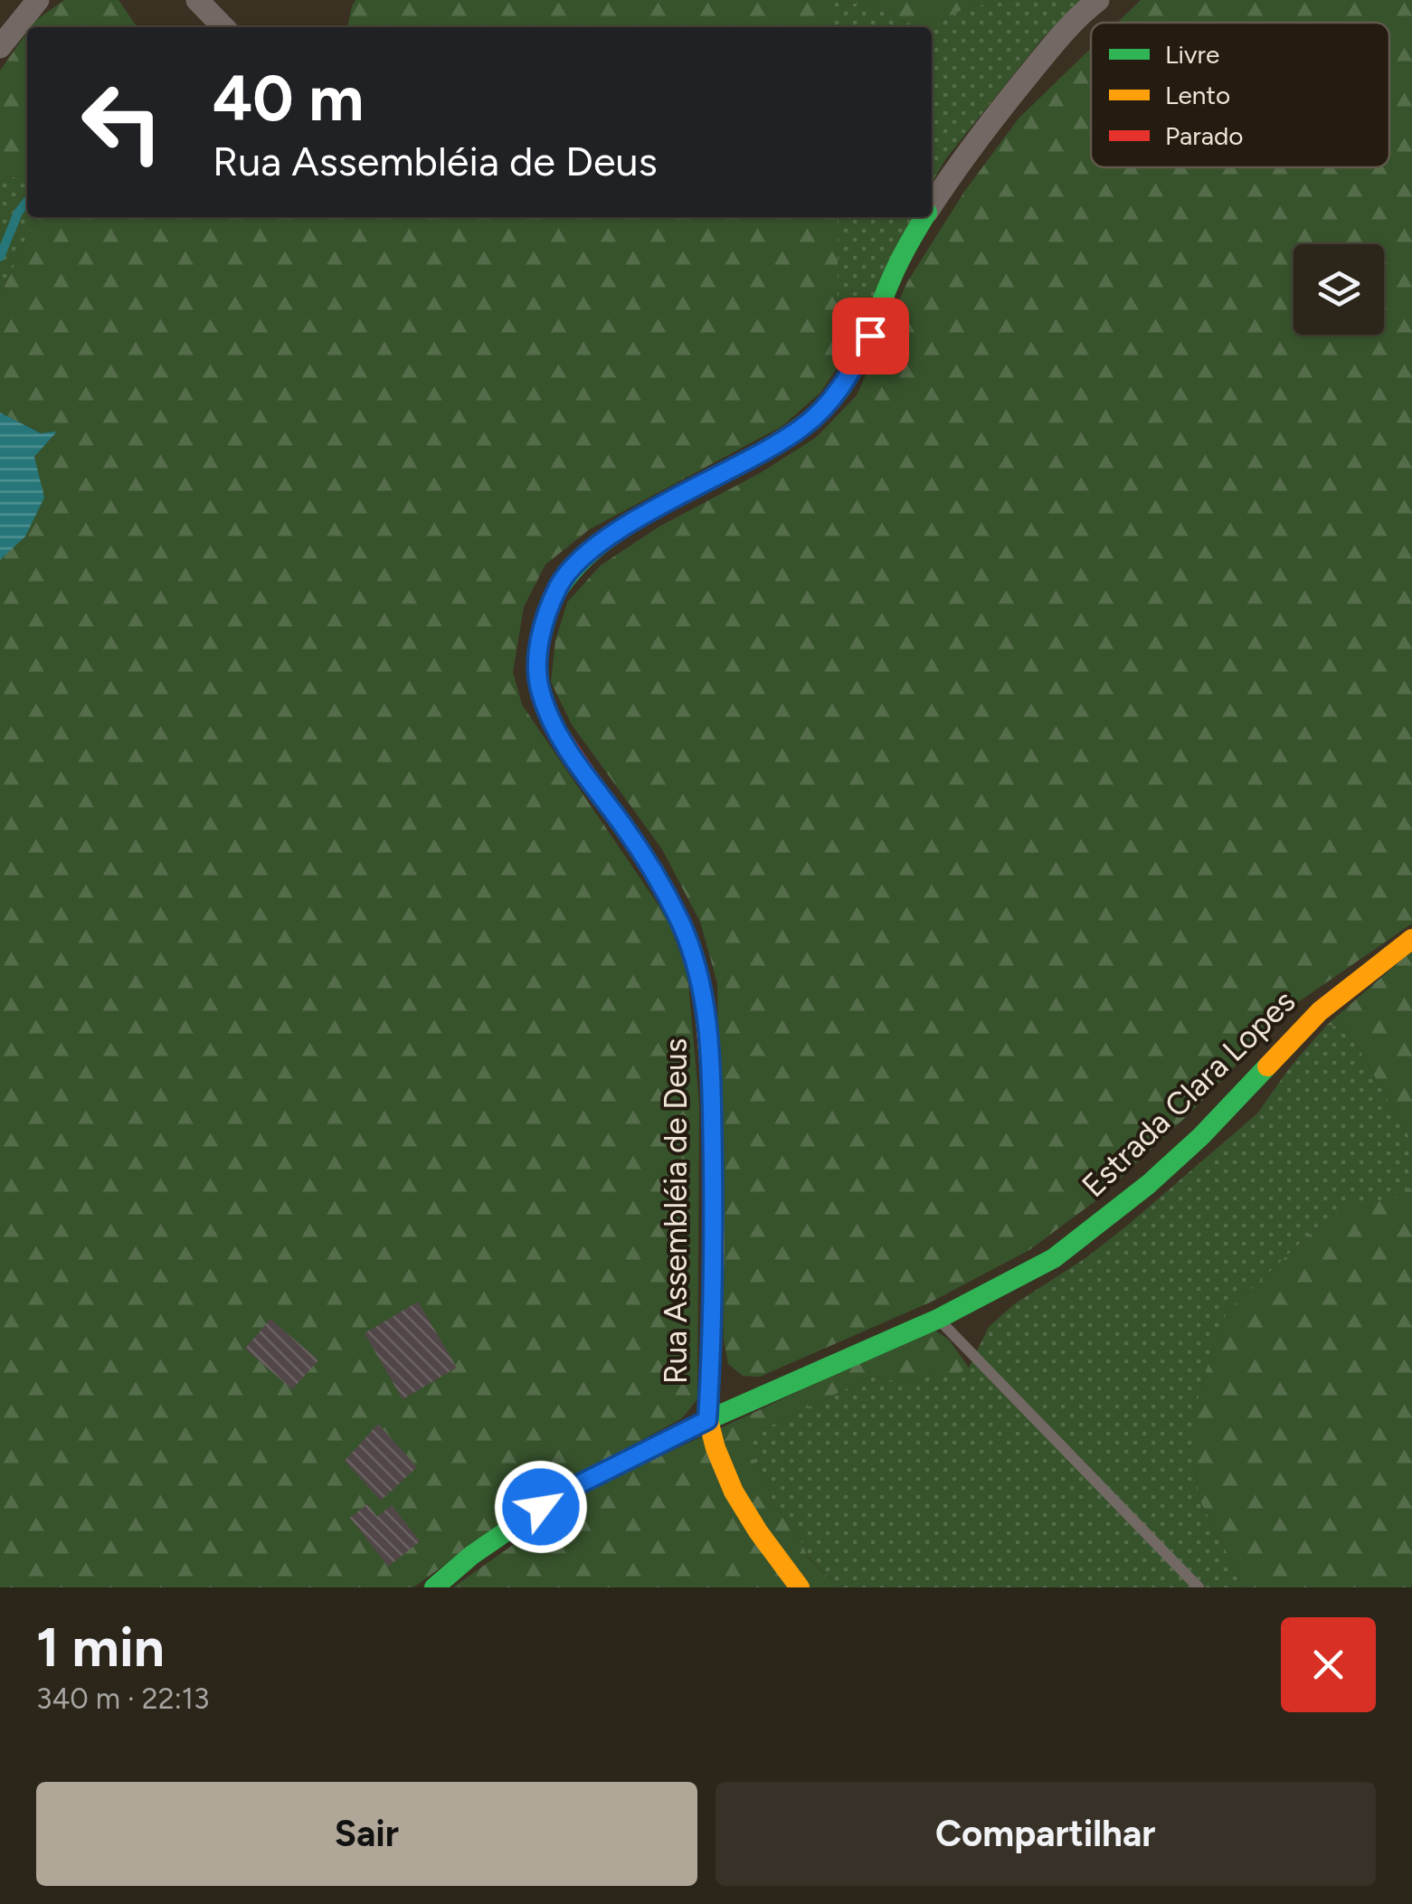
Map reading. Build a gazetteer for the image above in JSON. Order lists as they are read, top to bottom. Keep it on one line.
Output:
{"streets":{"street":["Estrada Clara Lopes","Rua Assembléia de Deus"]},"crossings":[["Estrada Clara Lopes","Rua Assembléia de Deus"]],"legend":["Livre","Lento","Parado"],"page":{"turn":["40 m","Rua Assembléia de Deus"],"heading":["1 min","340 m · 22:13"],"buttons":["Sair","Compartilhar"]}}
